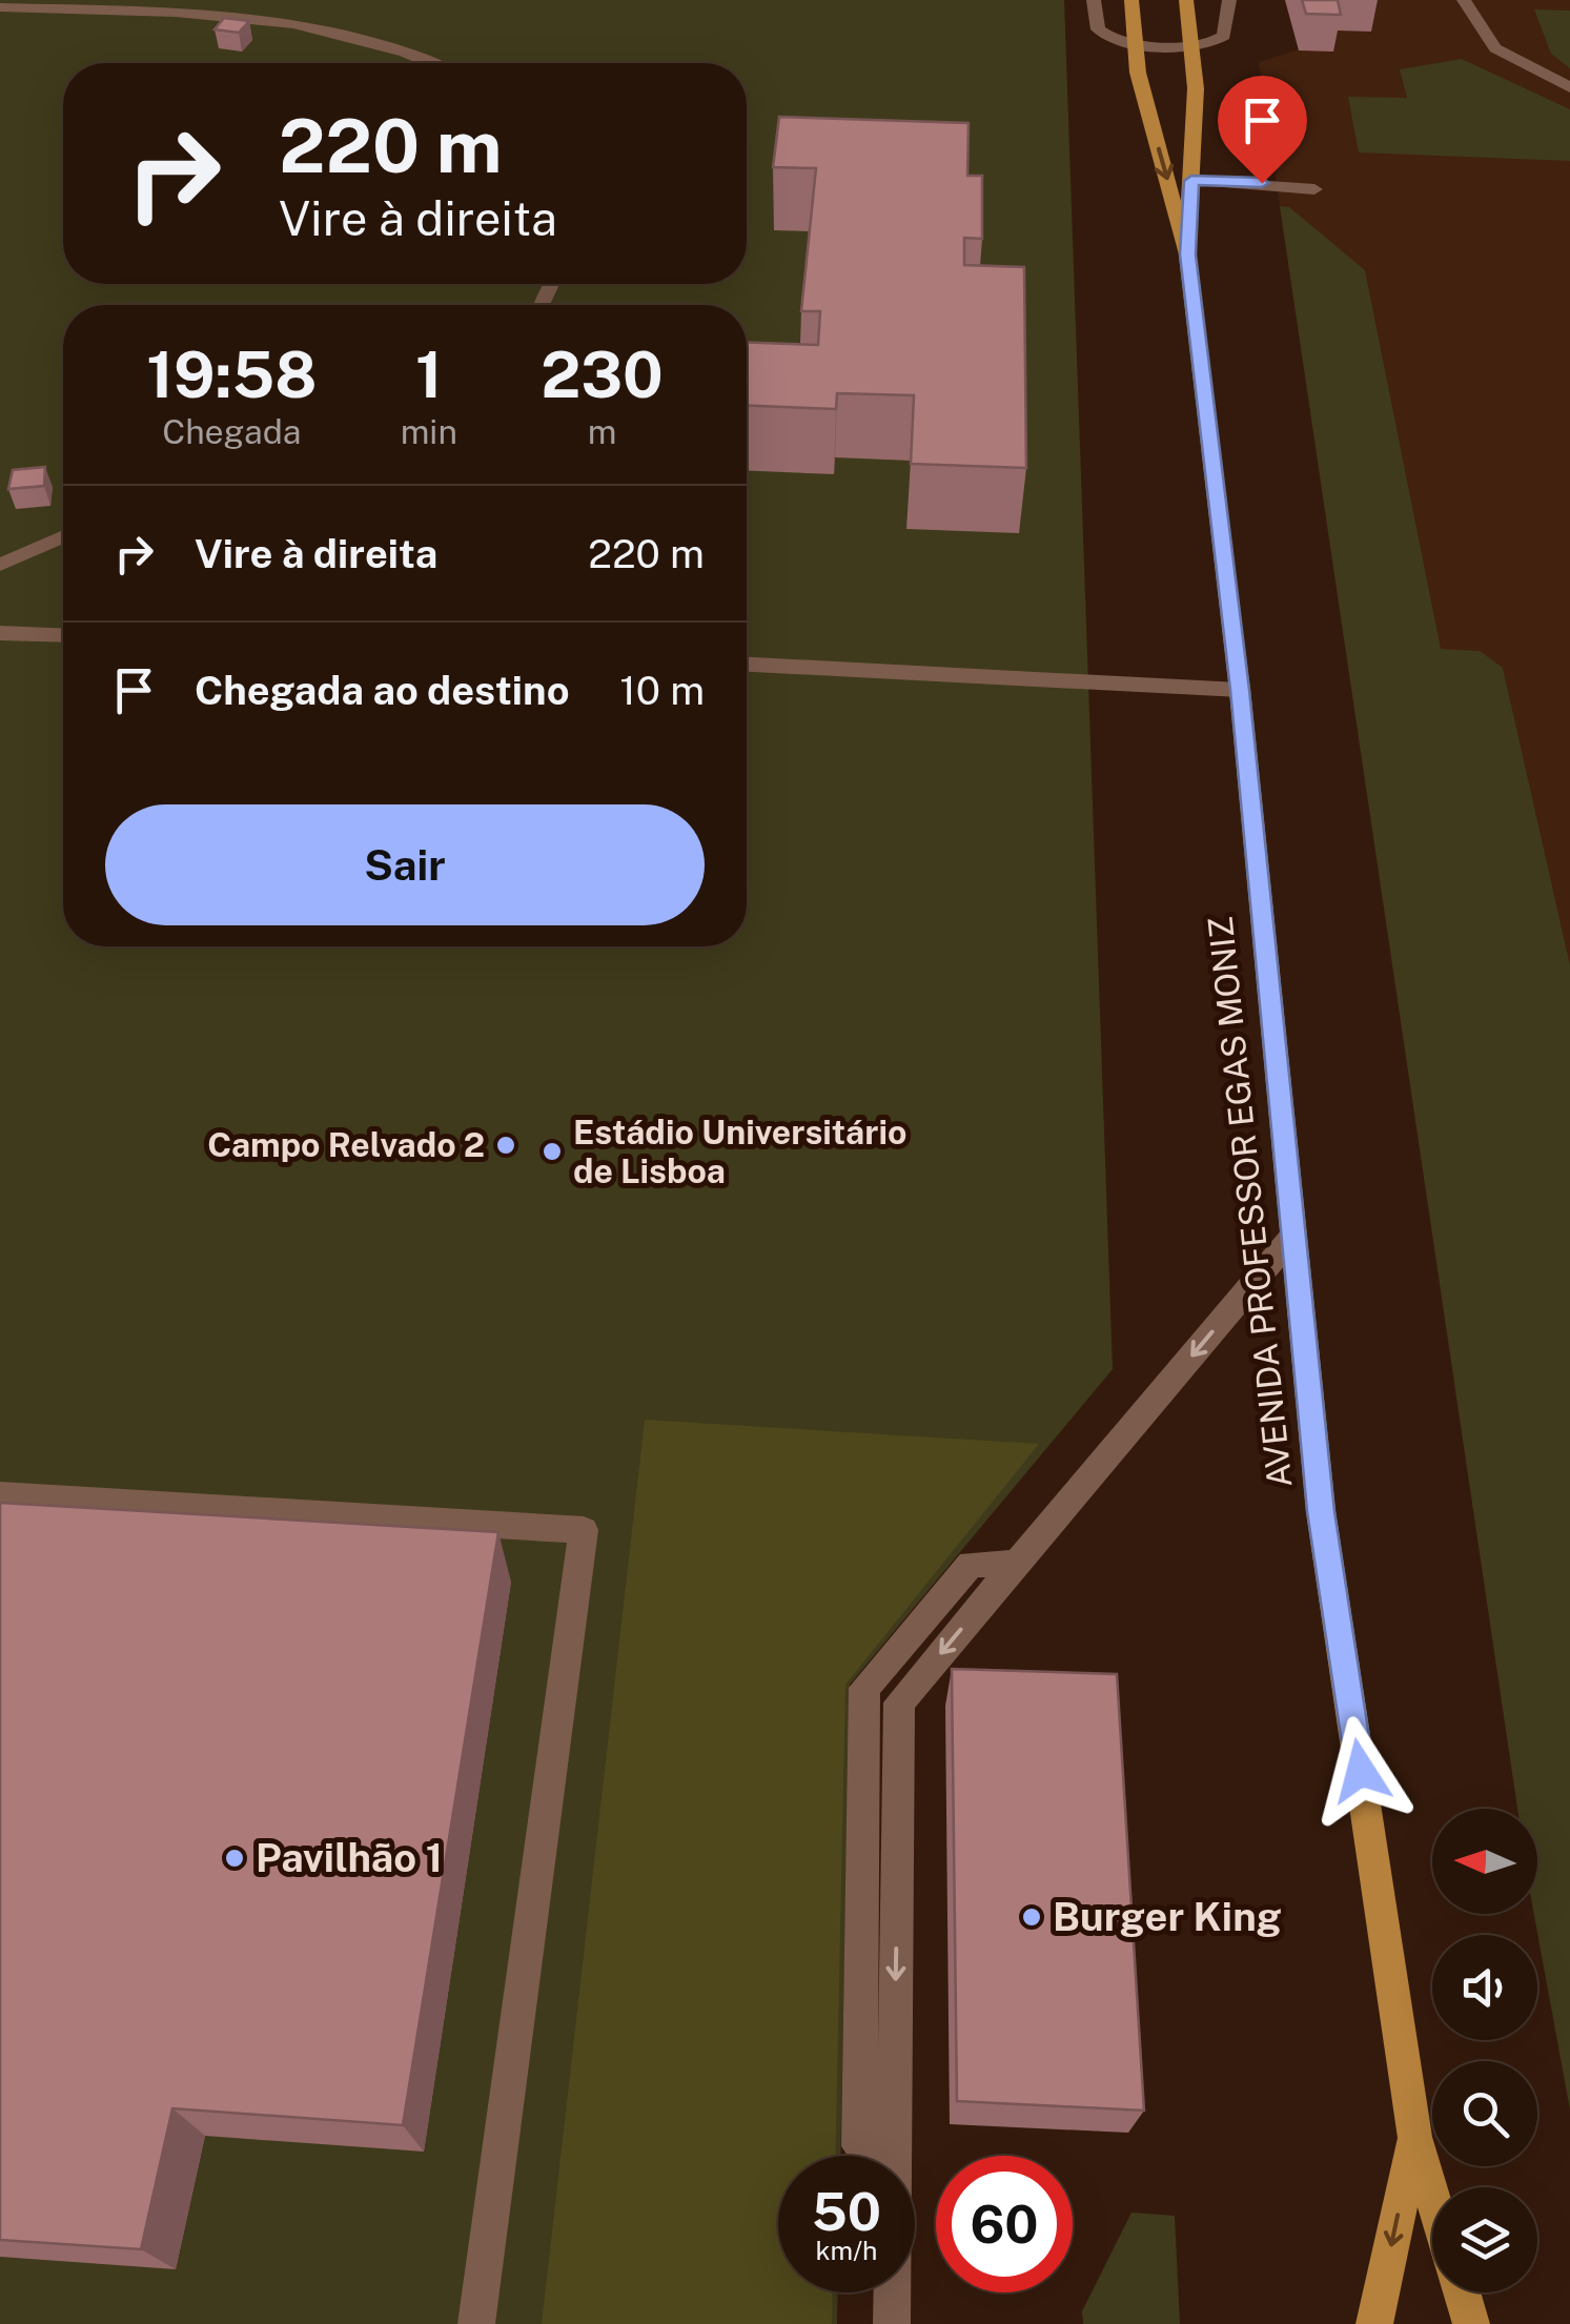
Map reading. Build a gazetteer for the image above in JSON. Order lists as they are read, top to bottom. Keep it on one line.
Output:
{"streets":{"main road":["AVENIDA PROFESSOR EGAS MONIZ"]},"places":["Campo Relvado 2","Estádio Universitário de Lisboa","Pavilhão 1","Burger King"],"north":"left","page":{"turn":["220 m","Vire à direita"],"eta":["19:58","Chegada","1","min","230","m"],"list":[{"name":"Vire à direita","value":"220 m"},{"name":"Chegada ao destino","value":"10 m"}],"buttons":"Sair","speed":"50 km/h","limit":"60"}}
